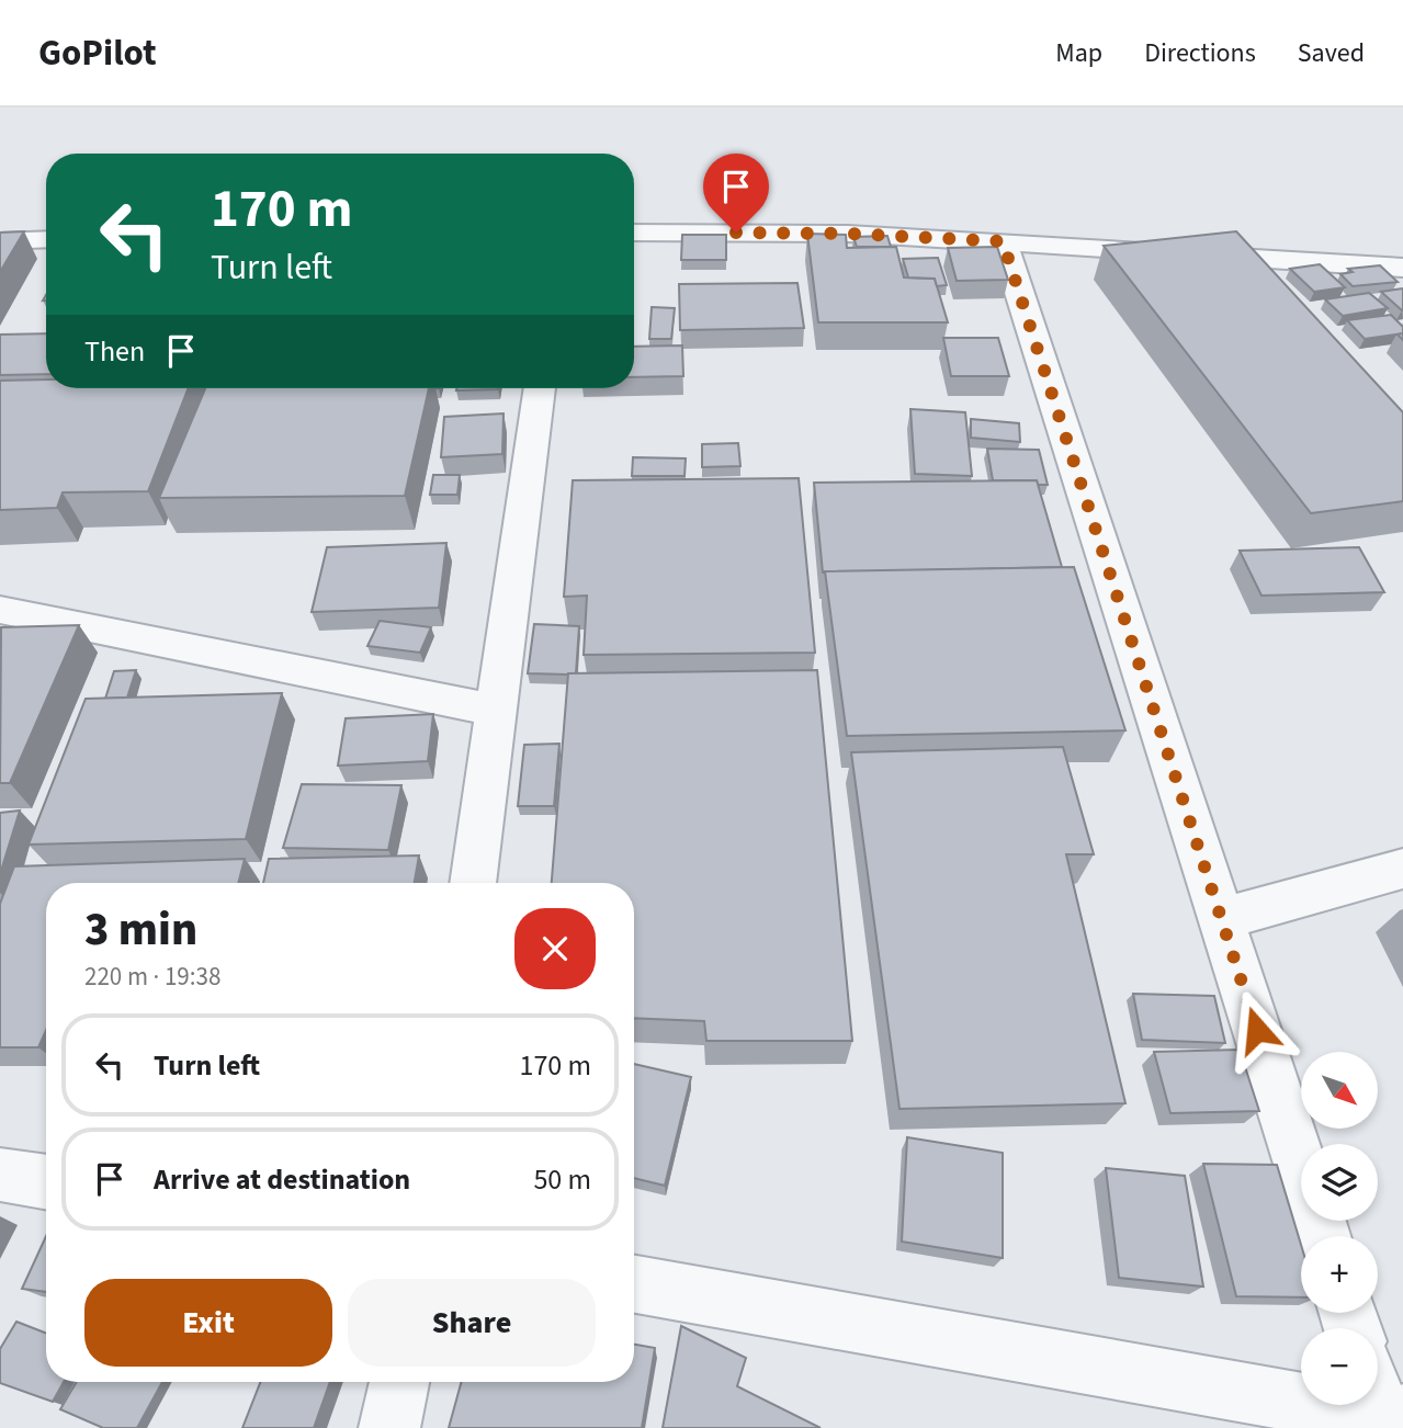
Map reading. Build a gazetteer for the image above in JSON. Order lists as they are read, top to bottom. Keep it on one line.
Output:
{"north":"bottom right","page":{"header":"GoPilot","nav":["Map","Directions","Saved"],"turn":["170 m","Turn left"],"then":"Then","heading":["3 min","220 m · 19:38"],"list":[{"name":"Turn left","value":"170 m"},{"name":"Arrive at destination","value":"50 m"}],"map_buttons":["+","−"],"buttons":["Exit","Share"]}}
